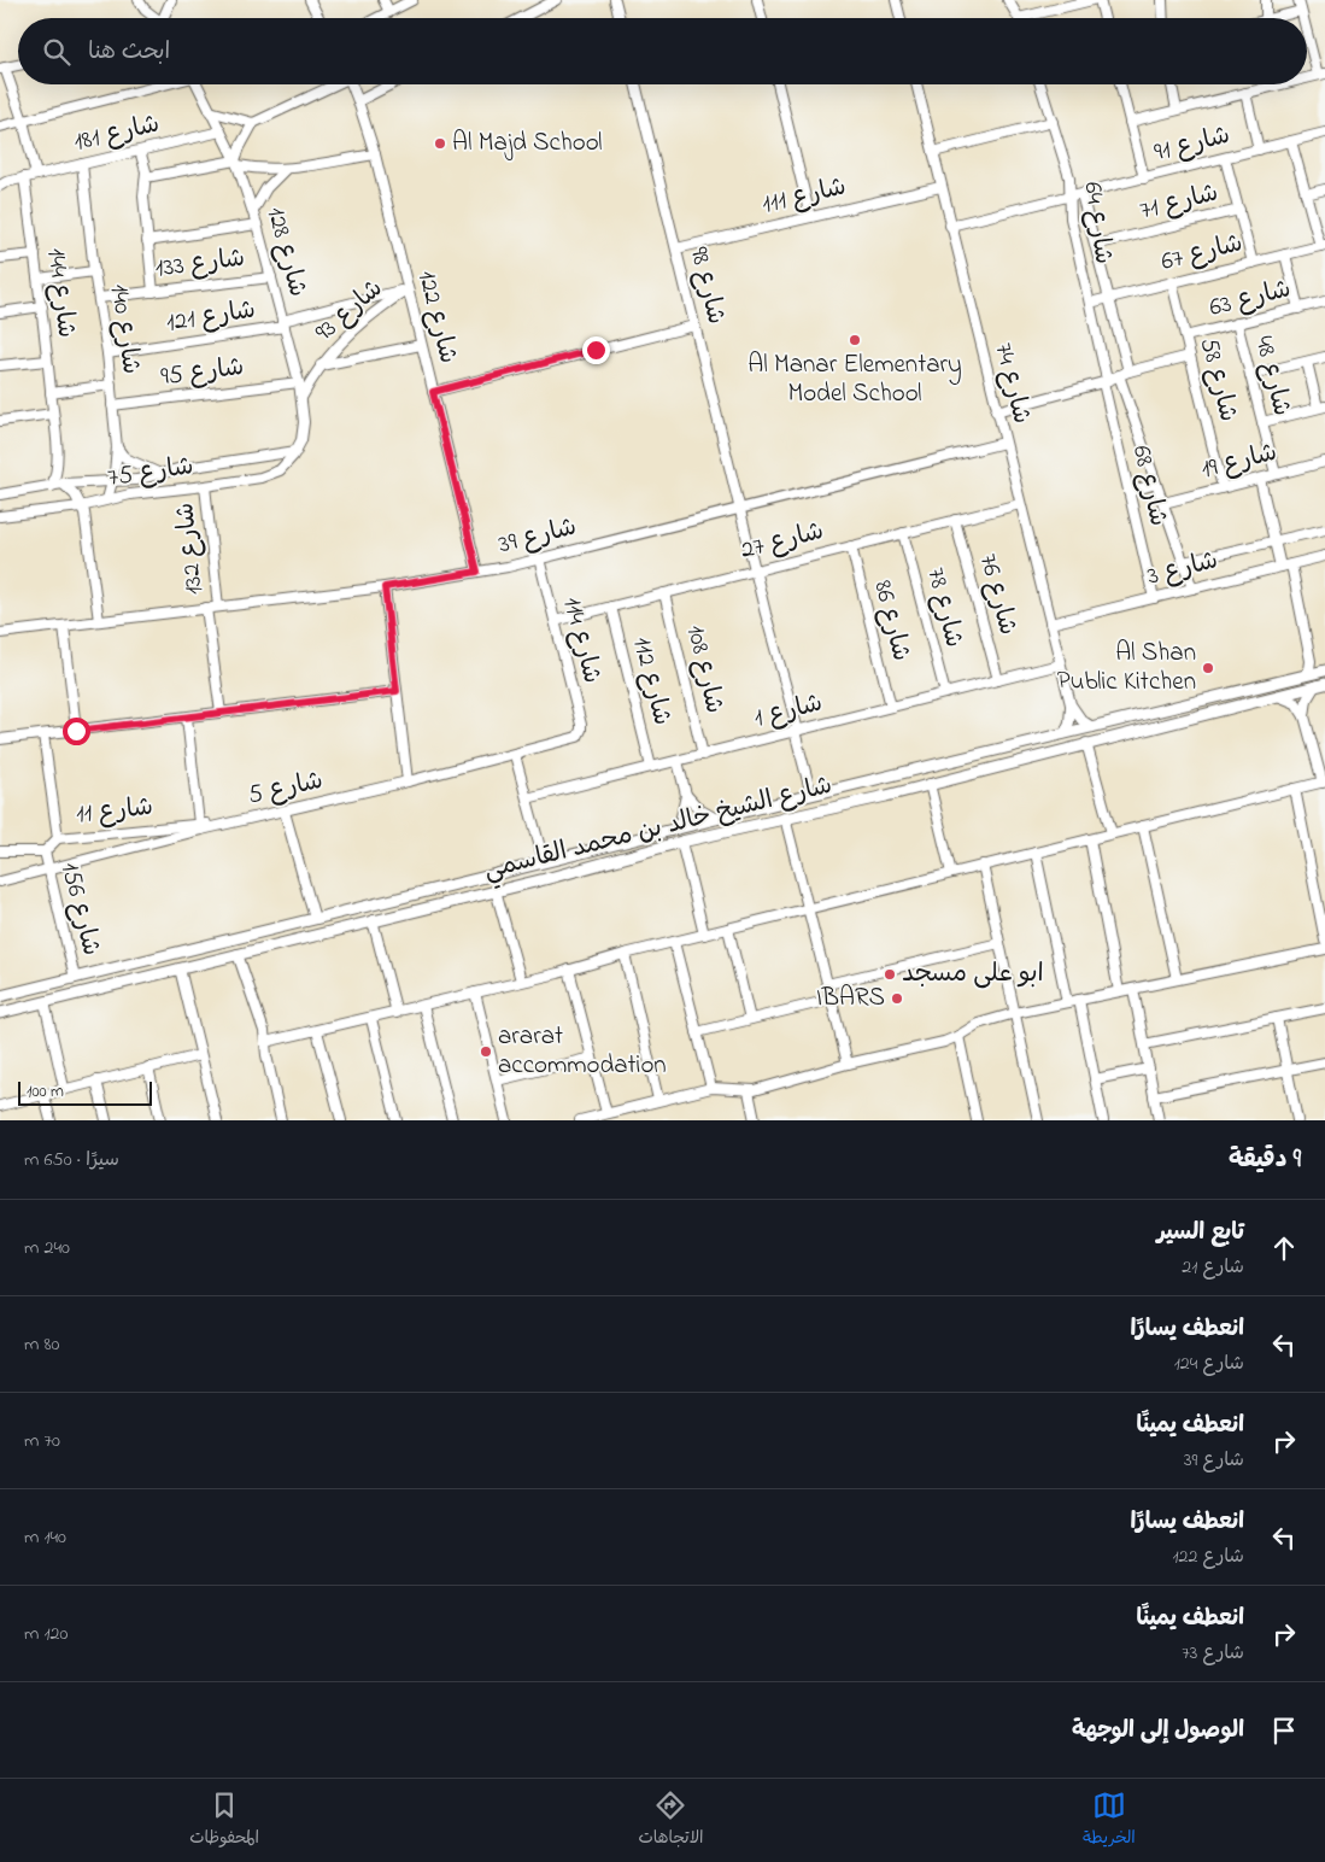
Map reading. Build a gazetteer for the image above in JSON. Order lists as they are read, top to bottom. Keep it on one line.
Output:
{"streets":{"main road":["شارع الشيخ خالد بن محمد القاسمي"],"street":["شارع 181","شارع 91","شارع 111","شارع 71","شارع 64","شارع 128","شارع 67","شارع 133","شارع 98","شارع 144","شارع 63","شارع 93","شارع 121","شارع 122","شارع 140","شارع 95","شارع 48","شارع 58","شارع 74","شارع 19","شارع 75","شارع 68","شارع 39","شارع 27","شارع 132","شارع 3","شارع 76","شارع 78","شارع 86","شارع 114","شارع 108","شارع 112","شارع 1","شارع 5","شارع 11","شارع 156"]},"crossings":[["شارع 181","شارع 128"],["شارع 181","شارع 144"],["شارع 181","شارع 140"],["شارع 91","شارع 64"],["شارع 91","شارع 74"],["شارع 111","شارع 98"],["شارع 111","شارع 74"],["شارع 71","شارع 64"],["شارع 64","شارع 67"],["شارع 64","شارع 19"],["شارع 64","شارع 68"],["شارع 64","شارع 3"],["شارع 128","شارع 133"],["شارع 128","شارع 93"],["شارع 128","شارع 121"],["شارع 128","شارع 95"],["شارع 128","شارع 75"],["شارع 67","شارع 58"],["شارع 133","شارع 140"],["شارع 98","شارع 39"],["شارع 98","شارع 27"],["شارع 98","شارع 1"],["شارع 98","شارع الشيخ خالد بن محمد القاسمي"],["شارع 63","شارع 48"],["شارع 63","شارع 58"],["شارع 93","شارع 121"],["شارع 93","شارع 122"],["شارع 121","شارع 122"],["شارع 121","شارع 140"],["شارع 122","شارع 39"],["شارع 140","شارع 95"],["شارع 140","شارع 75"],["شارع 48","شارع 19"],["شارع 58","شارع 19"],["شارع 74","شارع 39"],["شارع 74","شارع 27"],["شارع 74","شارع 3"],["شارع 74","شارع 1"],["شارع 74","شارع الشيخ خالد بن محمد القاسمي"],["شارع 75","شارع 132"],["شارع 68","شارع 3"],["شارع 39","شارع 132"],["شارع 39","شارع 114"],["شارع 27","شارع 76"],["شارع 27","شارع 78"],["شارع 27","شارع 86"],["شارع 27","شارع 114"],["شارع 27","شارع 108"],["شارع 27","شارع 112"],["شارع 76","شارع 1"],["شارع 78","شارع 1"],["شارع 86","شارع 1"],["شارع 114","شارع 5"],["شارع 108","شارع 1"],["شارع 112","شارع 1"],["شارع 5","شارع 11"],["شارع 5","شارع 156"],["شارع 11","شارع 156"],["شارع الشيخ خالد بن محمد القاسمي","شارع 156"]],"places":["Al Majd School","Al Manar Elementary Model School","Al Shan Public Kitchen","ابو علی مسجد","IBARS","ararat accommodation"],"scale_bar":"100 m","page":{"search":"ابحث هنا","scale":"100 m","heading":["9 دقيقة","سيرًا · 650 m"],"list":[["تابع السير","شارع 21","240 m"],["انعطف يسارًا","شارع 124","80 m"],["انعطف يمينًا","شارع 39","70 m"],["انعطف يسارًا","شارع 122","140 m"],["انعطف يمينًا","شارع 73","120 m"],"الوصول إلى الوجهة"],"nav":["الخريطة","الاتجاهات","المحفوظات"]}}
